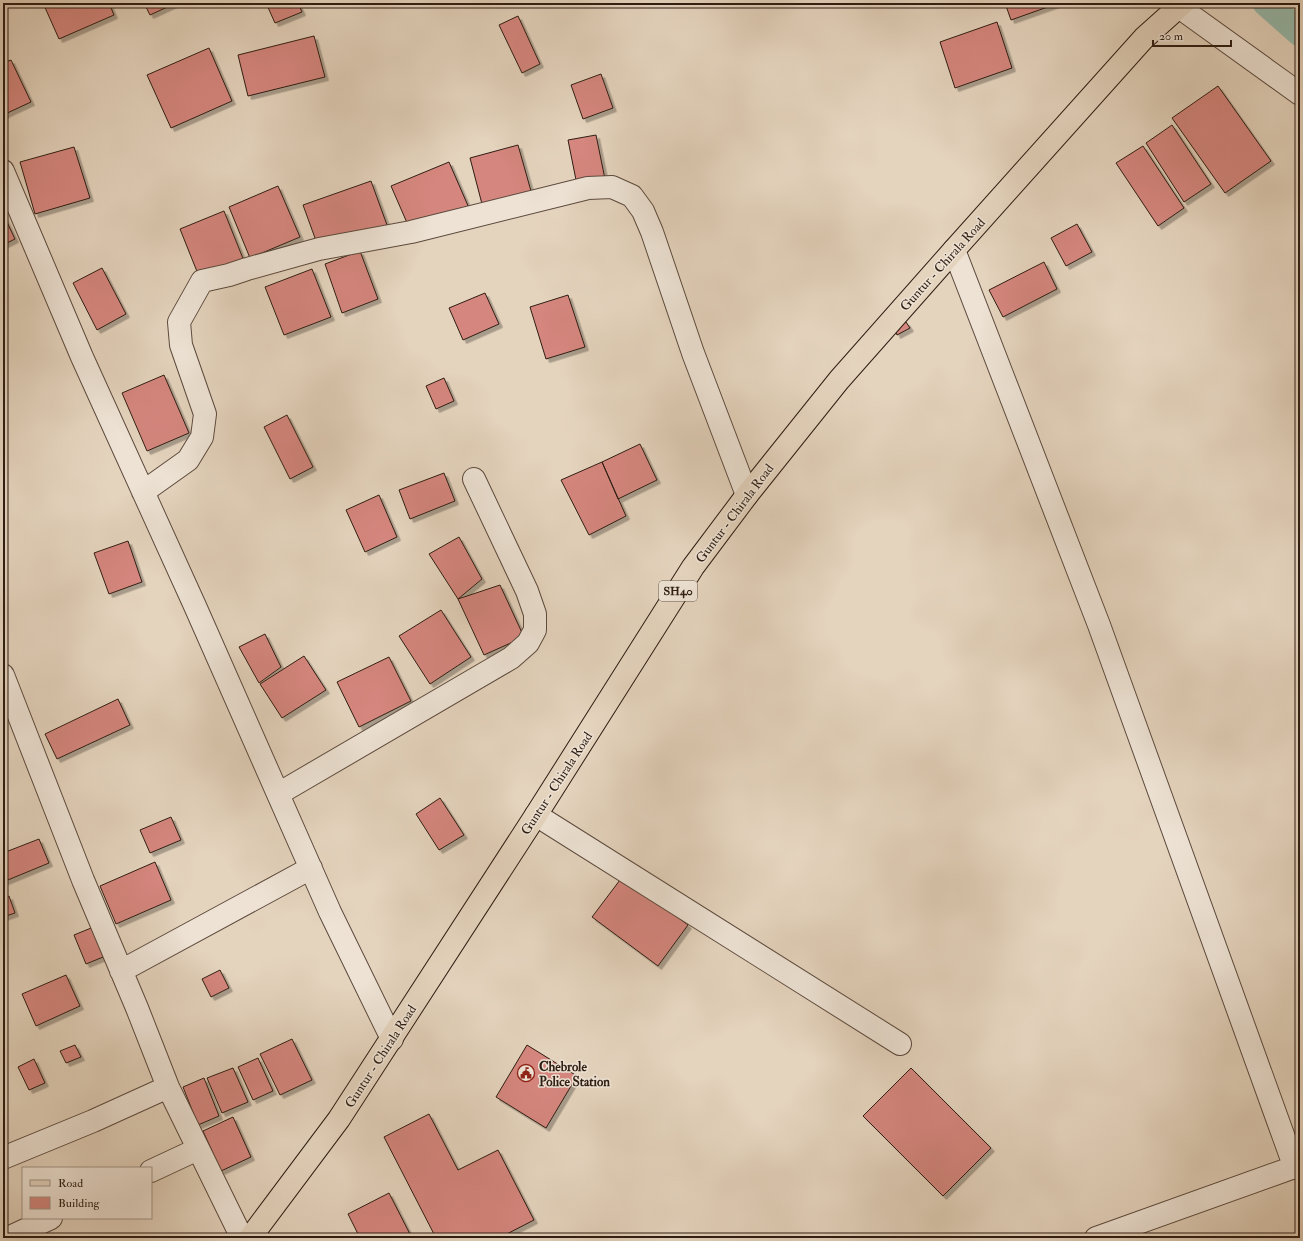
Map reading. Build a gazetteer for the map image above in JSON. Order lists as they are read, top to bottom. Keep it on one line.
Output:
{"streets":{"main road":["Guntur - Chirala Road","SH40"]},"places":{"public building":["Chebrole Police Station"]},"legend":["Road","Building"],"scale_bar":"20 m"}
